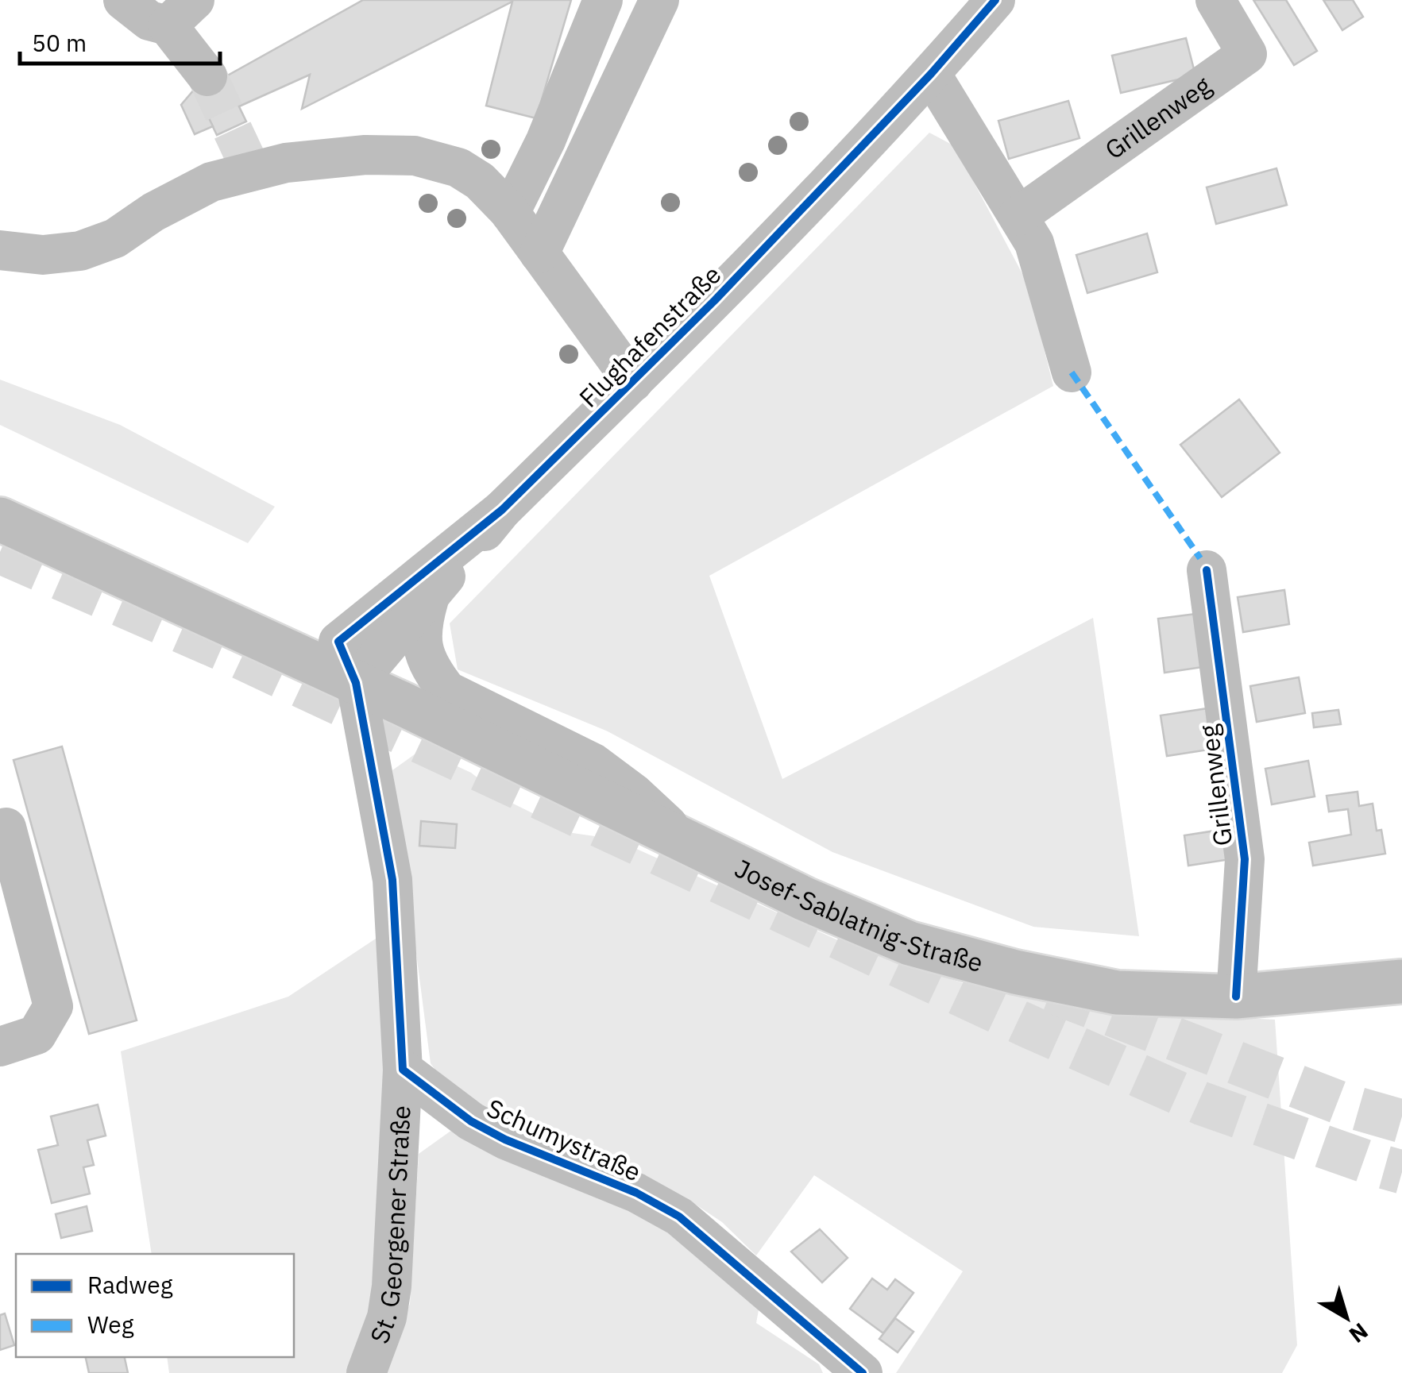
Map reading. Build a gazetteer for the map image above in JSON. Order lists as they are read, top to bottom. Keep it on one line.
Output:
{"streets":{"main road":["Josef-Sablatnig-Straße"],"street":["Grillenweg","Flughafenstraße","Schumystraße","St. Georgener Straße"]},"crossings":[["Grillenweg","Josef-Sablatnig-Straße"],["Flughafenstraße","Josef-Sablatnig-Straße"],["Schumystraße","St. Georgener Straße"]],"legend":["Radweg","Weg"],"scale_bar":"50 m","north":"bottom right"}
